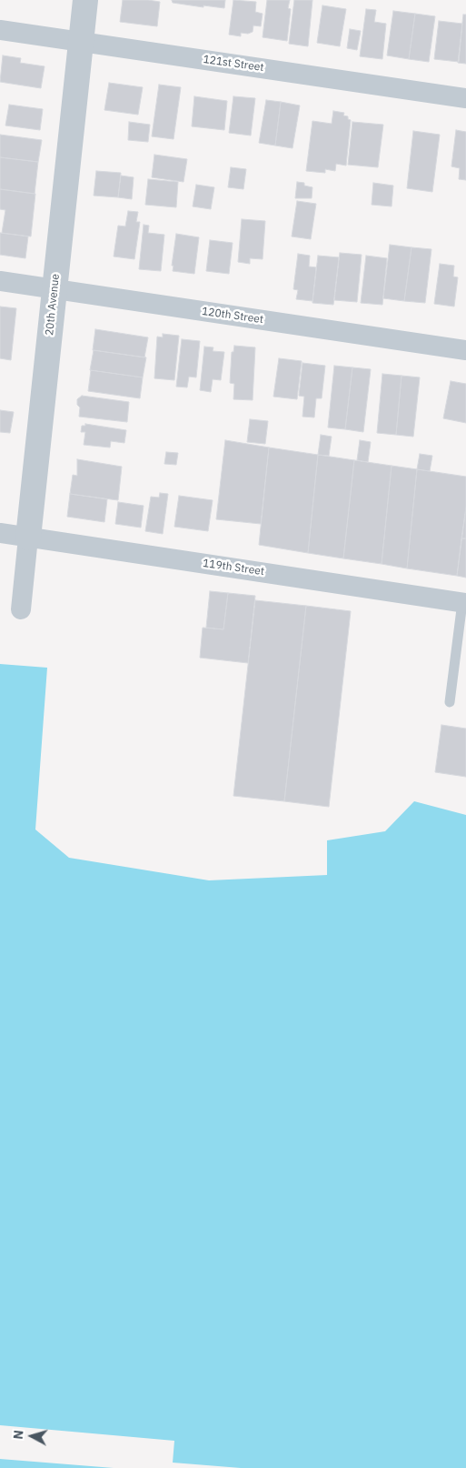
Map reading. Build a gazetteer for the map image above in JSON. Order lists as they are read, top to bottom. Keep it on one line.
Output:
{"streets":{"street":["121st Street","20th Avenue","120th Street","119th Street"]},"crossings":[["121st Street","20th Avenue"],["20th Avenue","120th Street"],["20th Avenue","119th Street"]],"north":"left"}
